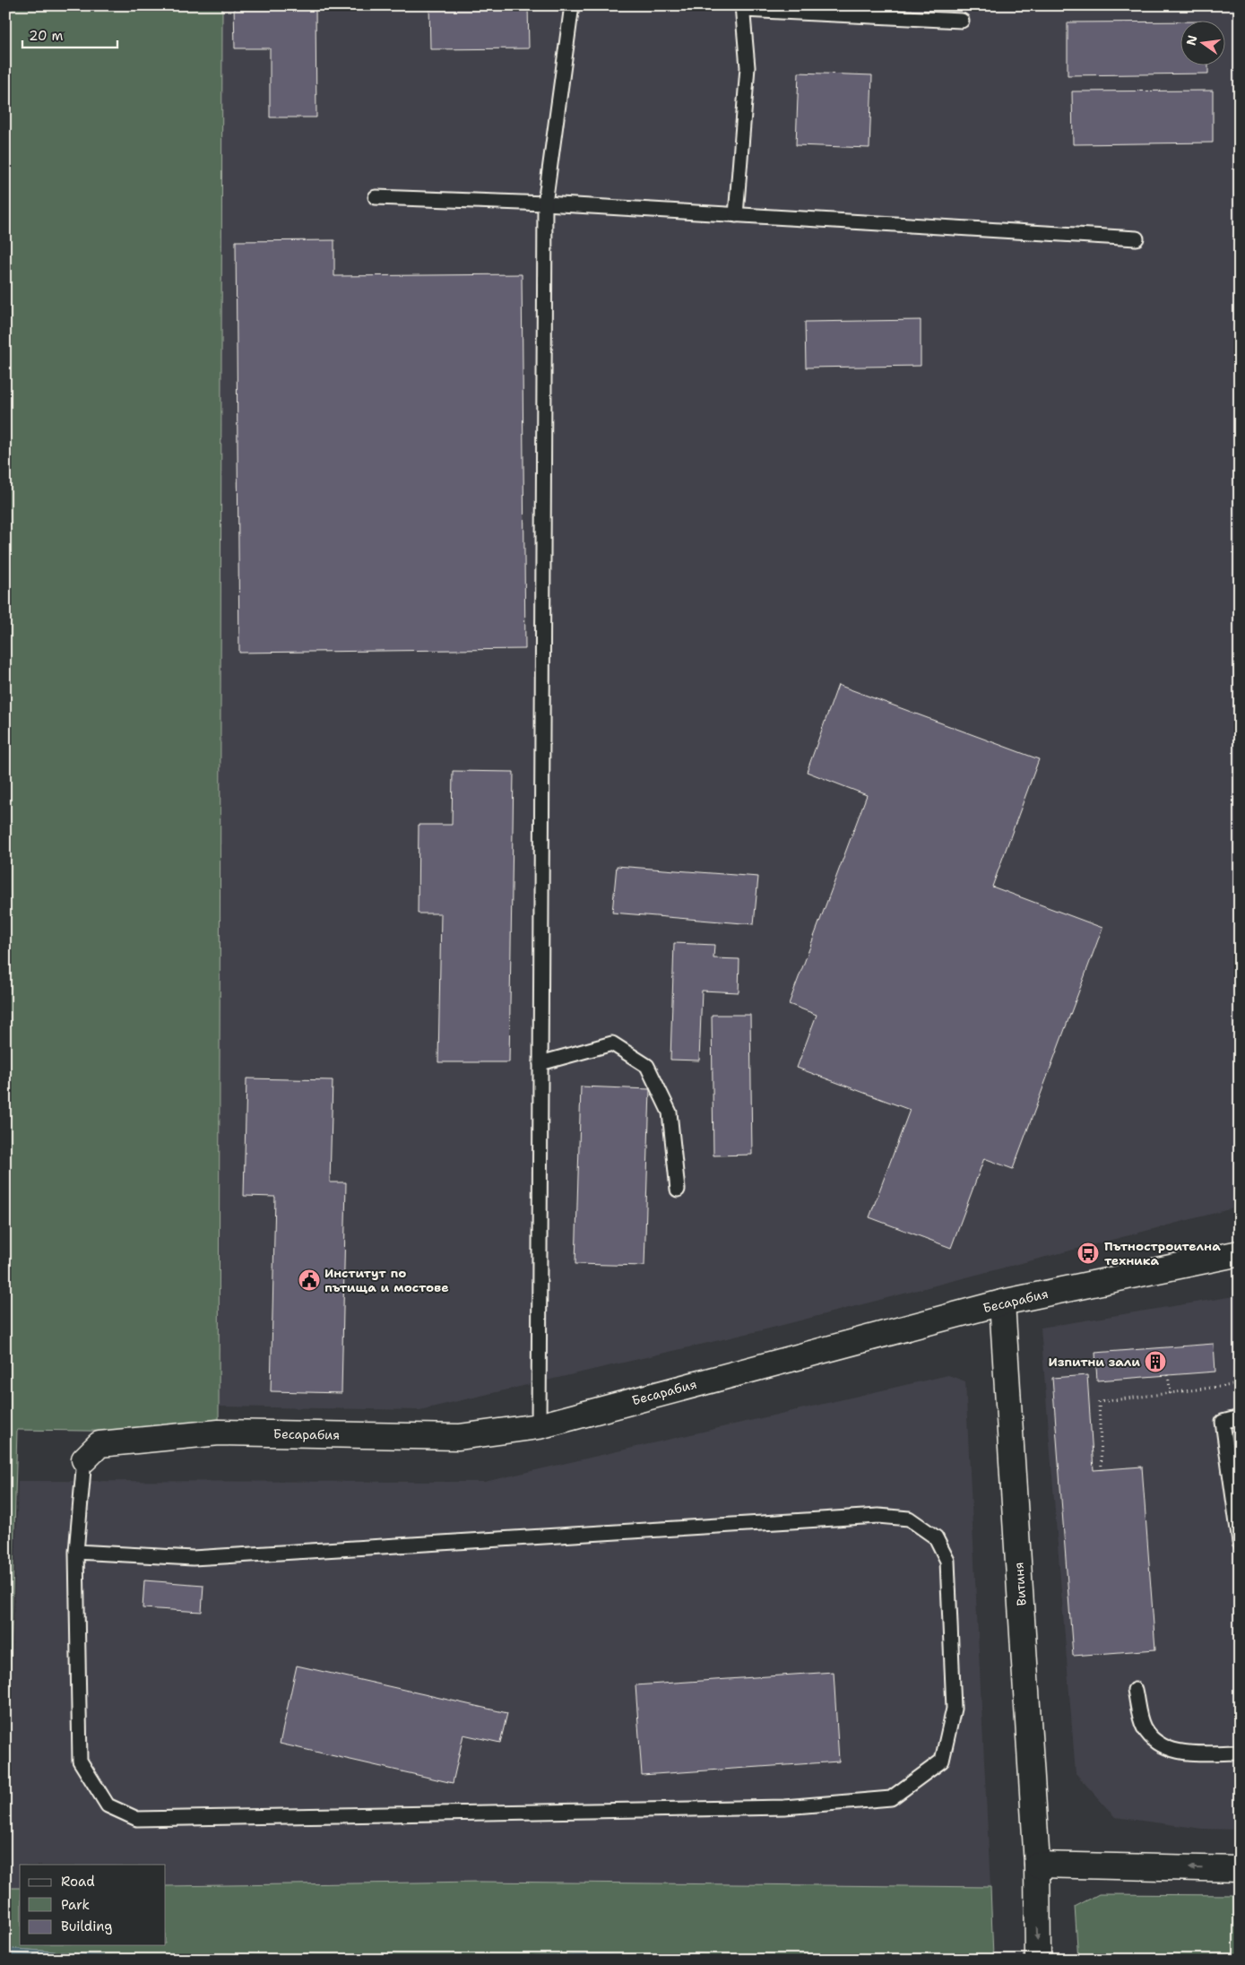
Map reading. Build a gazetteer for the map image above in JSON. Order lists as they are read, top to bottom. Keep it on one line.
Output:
{"streets":{"street":["Бесарабия","Витиня"]},"crossings":[["Бесарабия","Витиня"]],"places":{"bus stop":["Пътностроителна техника"],"public building":["Институт по пътища и мостове"],"building":["Изпитни зали"]},"legend":["Road","Park","Building"],"scale_bar":"20 m","north":"left"}
